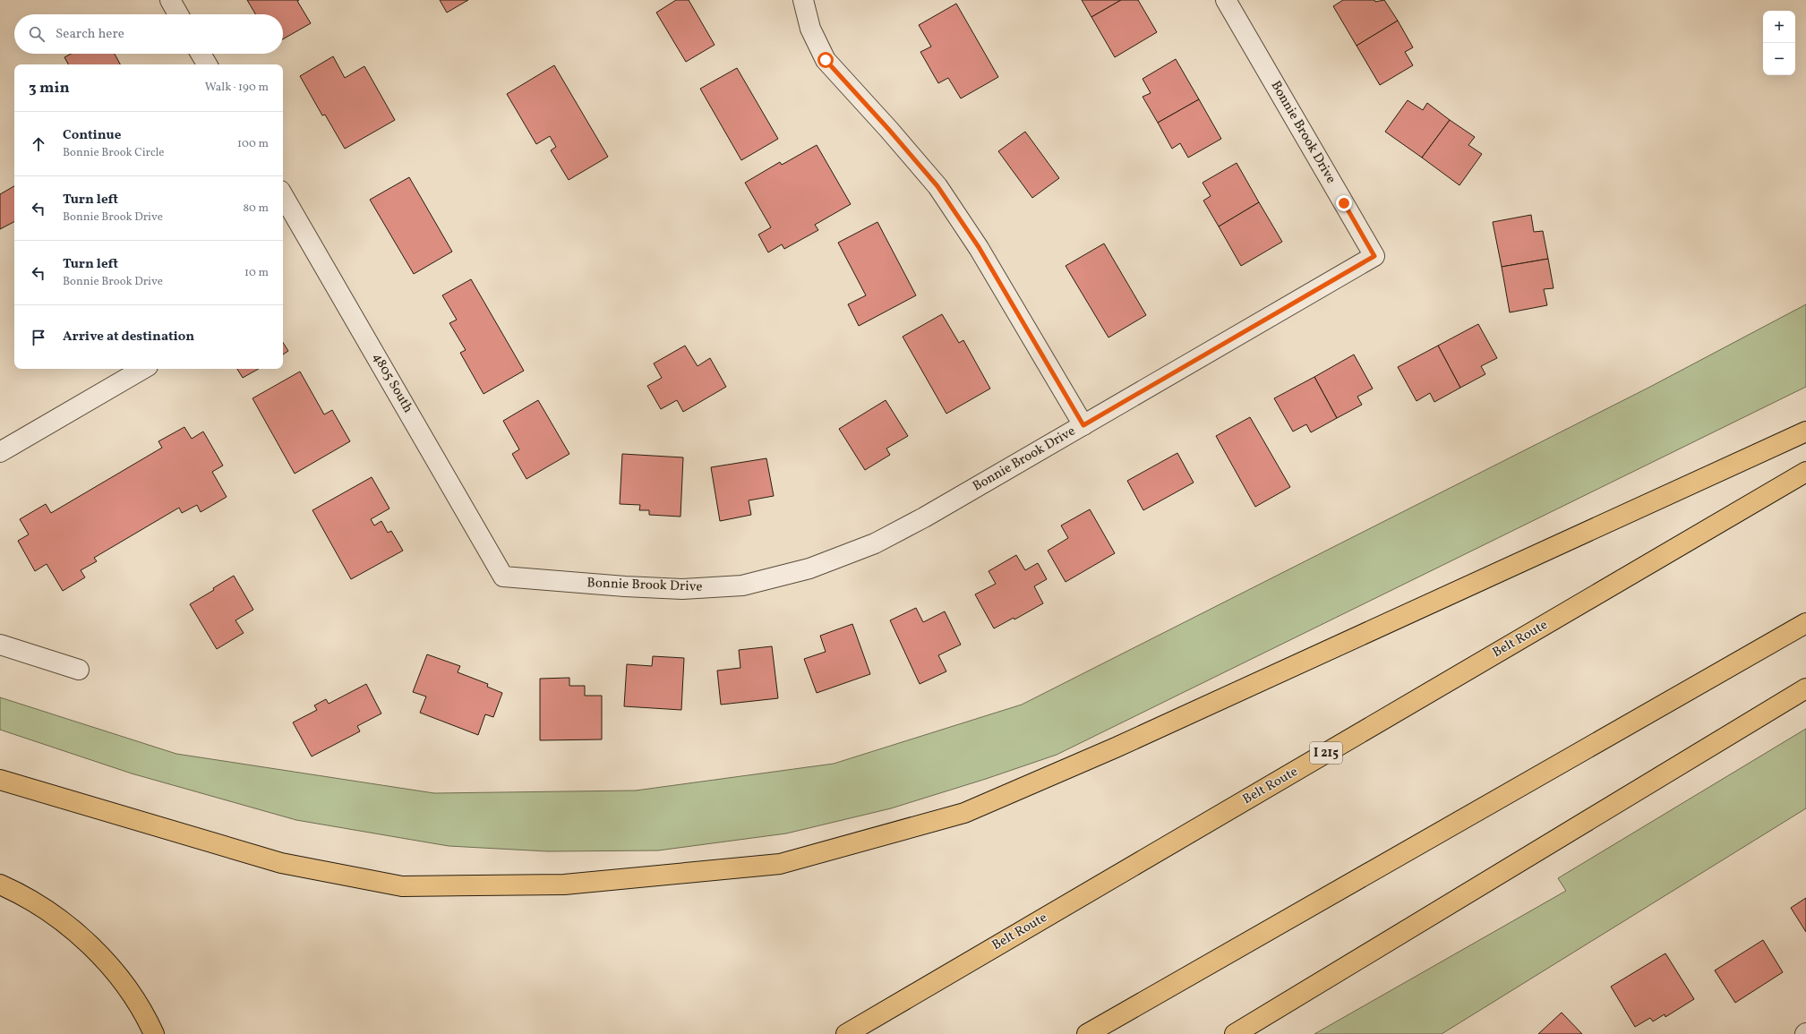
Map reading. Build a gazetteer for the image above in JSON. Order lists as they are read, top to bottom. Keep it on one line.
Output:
{"streets":{"highway":["Belt Route","I 215"],"street":["Bonnie Brook Drive","4805 South"]},"crossings":[["Bonnie Brook Drive","4805 South"]],"page":{"map_buttons":["+","−"],"search":"Search here","heading":["3 min","Walk · 190 m"],"list":[["Continue","Bonnie Brook Circle","100 m"],["Turn left","Bonnie Brook Drive","80 m"],["Turn left","Bonnie Brook Drive","10 m"],"Arrive at destination"]}}
